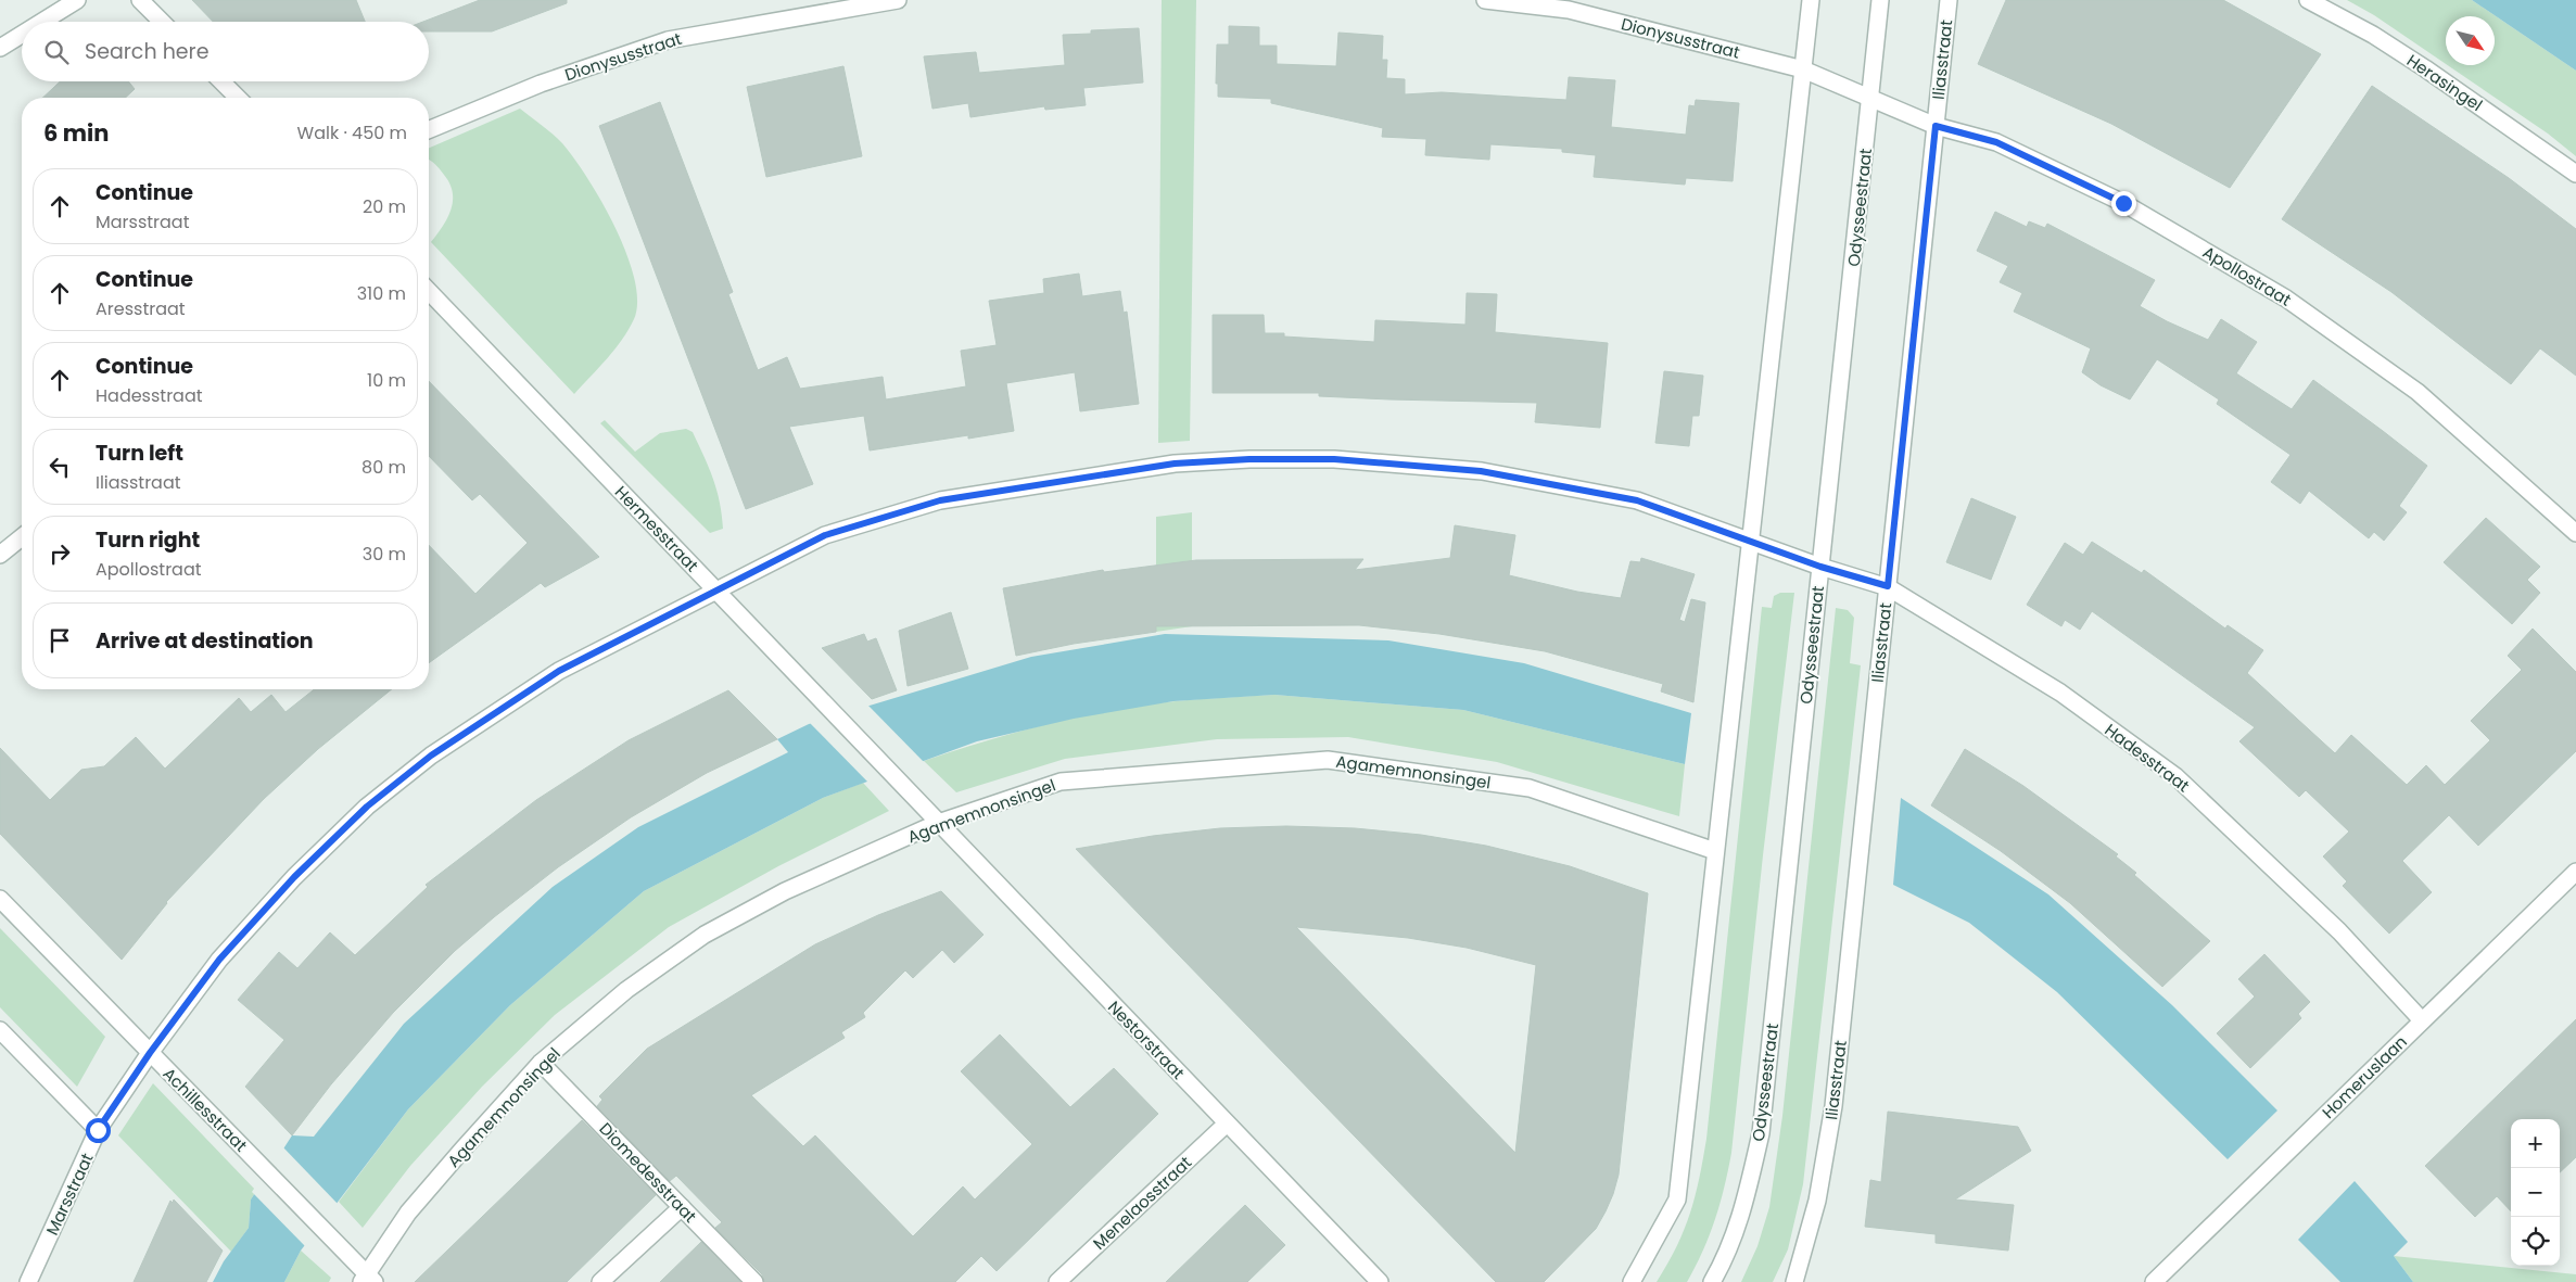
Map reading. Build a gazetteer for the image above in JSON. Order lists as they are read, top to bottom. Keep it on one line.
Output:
{"streets":{"street":["Dionysusstraat","Iliasstraat","Herasingel","Odysseestraat","Apollostraat","Hermesstraat","Hadesstraat","Agamemnonsingel","Nestorstraat","Homeruslaan","Achillesstraat","Diomedesstraat","Marsstraat","Menelaosstraat"]},"crossings":[["Dionysusstraat","Odysseestraat"],["Dionysusstraat","Apollostraat"],["Iliasstraat","Apollostraat"],["Iliasstraat","Hadesstraat"],["Odysseestraat","Apollostraat"],["Odysseestraat","Hadesstraat"],["Hermesstraat","Hadesstraat"],["Hermesstraat","Nestorstraat"],["Hermesstraat","Marsstraat"],["Hadesstraat","Homeruslaan"],["Hadesstraat","Marsstraat"],["Agamemnonsingel","Nestorstraat"],["Agamemnonsingel","Achillesstraat"],["Agamemnonsingel","Diomedesstraat"],["Nestorstraat","Menelaosstraat"],["Achillesstraat","Marsstraat"]],"north":"bottom right","page":{"search":"Search here","heading":["6 min","Walk · 450 m"],"list":[["Continue","Marsstraat","20 m"],["Continue","Aresstraat","310 m"],["Continue","Hadesstraat","10 m"],["Turn left","Iliasstraat","80 m"],["Turn right","Apollostraat","30 m"],"Arrive at destination"],"map_buttons":["+","−"]}}
